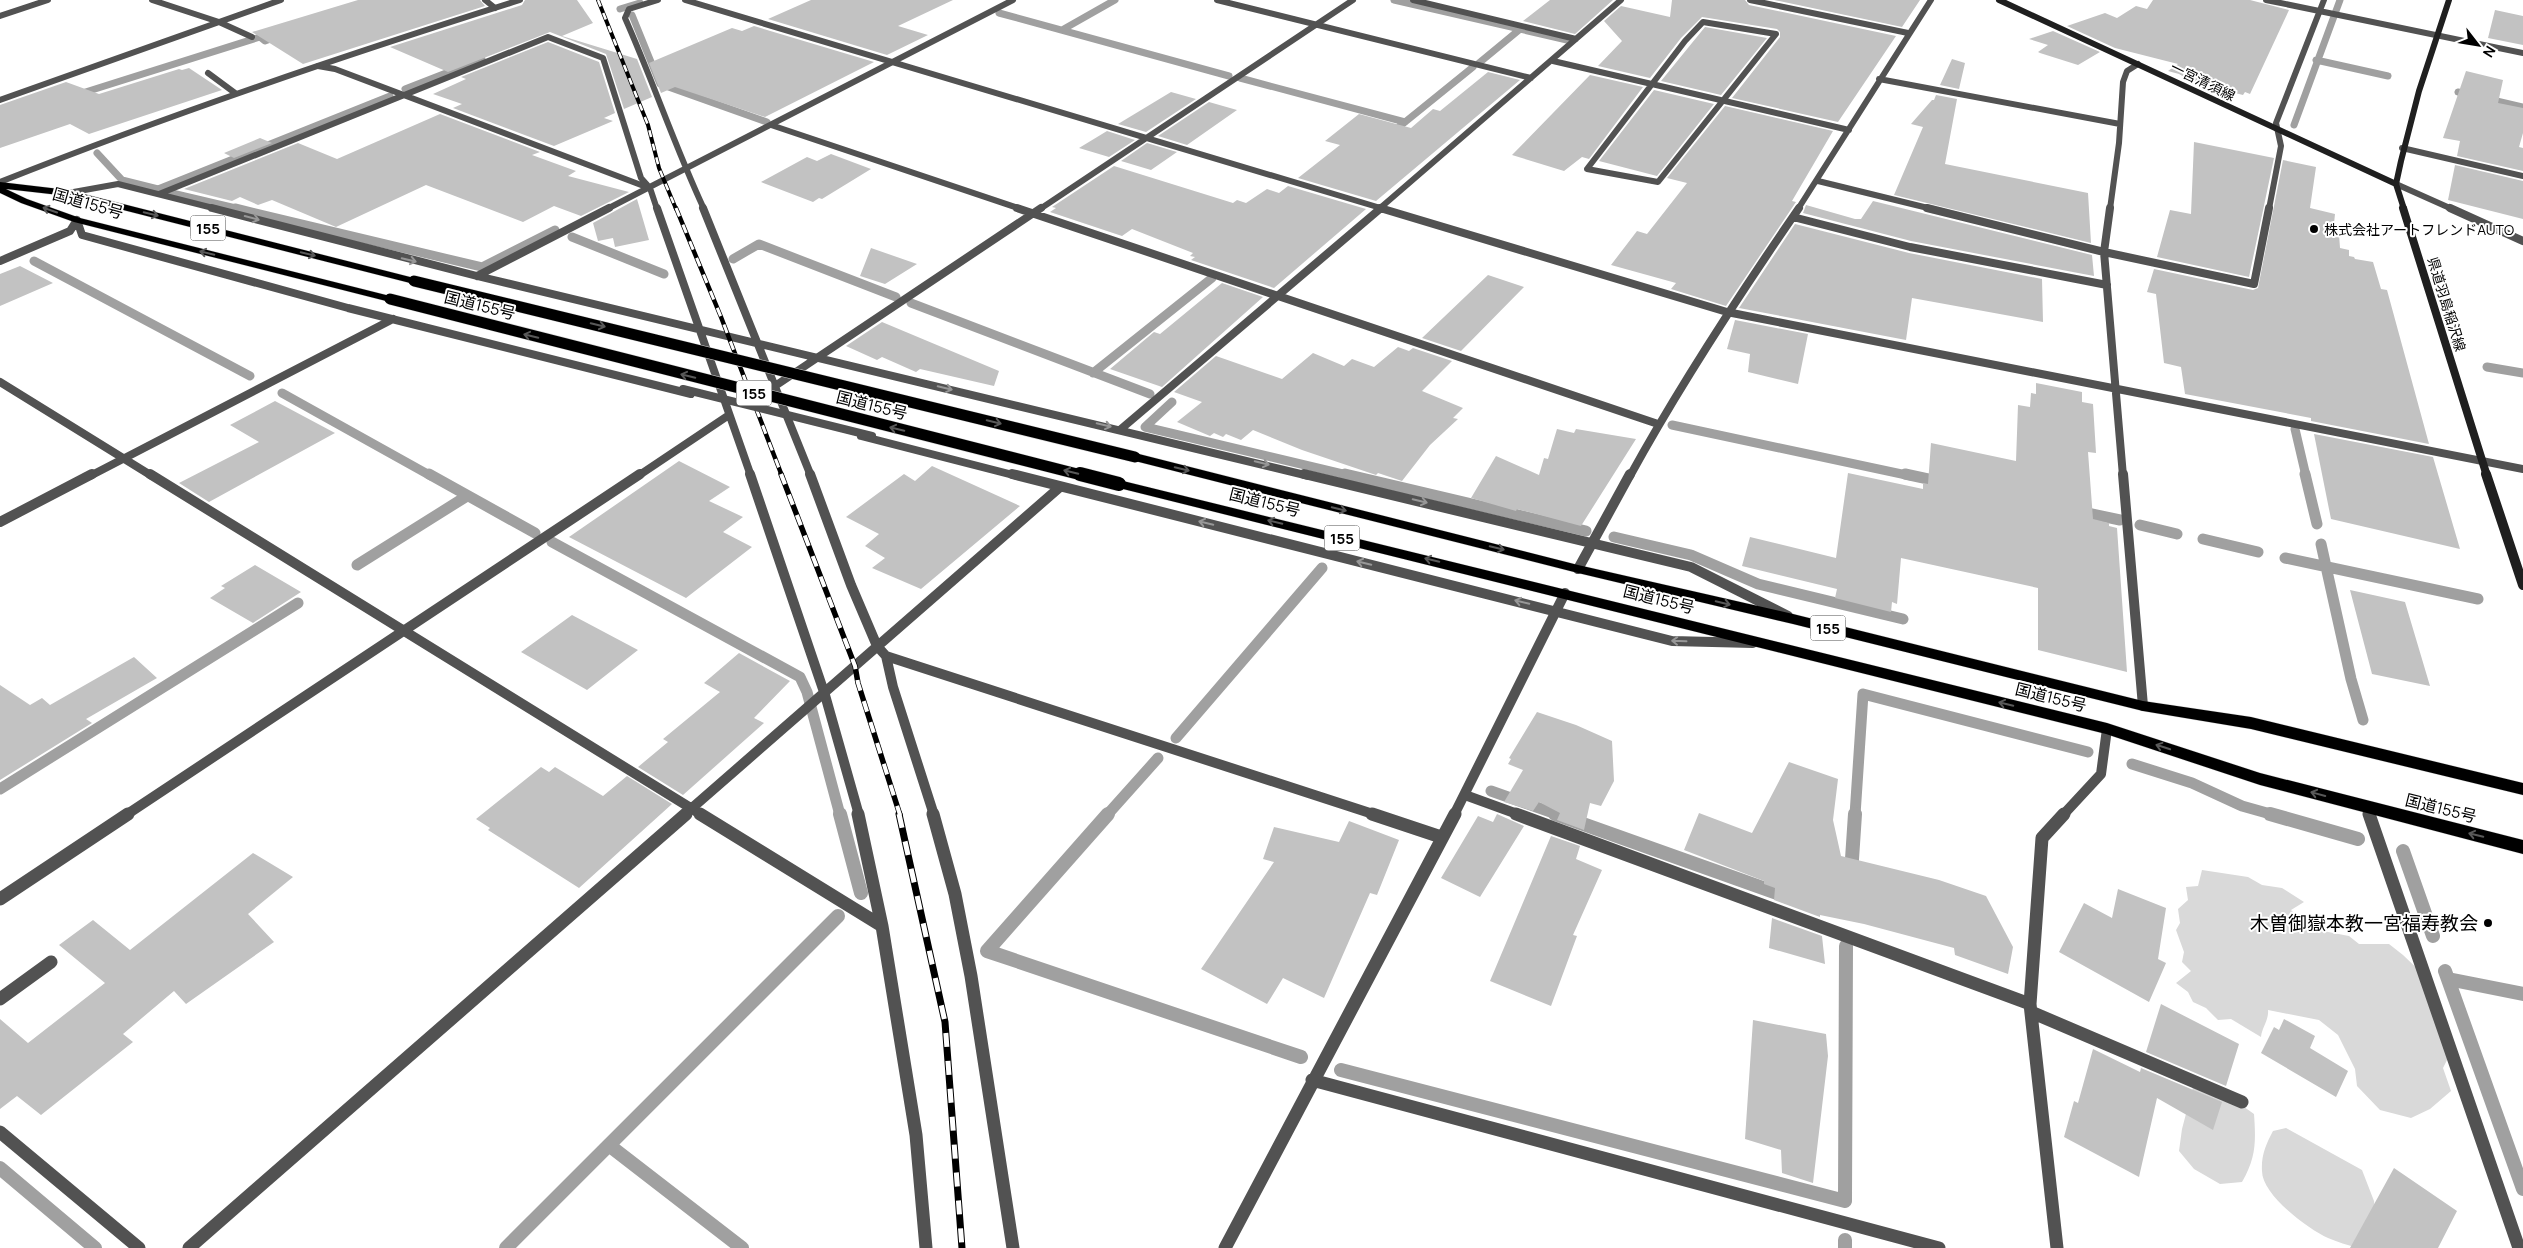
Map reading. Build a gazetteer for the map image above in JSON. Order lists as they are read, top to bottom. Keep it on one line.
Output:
{"streets":{"highway":["国道155号","155"],"main road":["一宮清須線","県道羽島稲沢線"]},"crossings":[["一宮清須線","県道羽島稲沢線"]],"places":["株式会社アートフレンドAUTO","木曽御嶽本教一宮福寿教会"],"north":"bottom right"}
